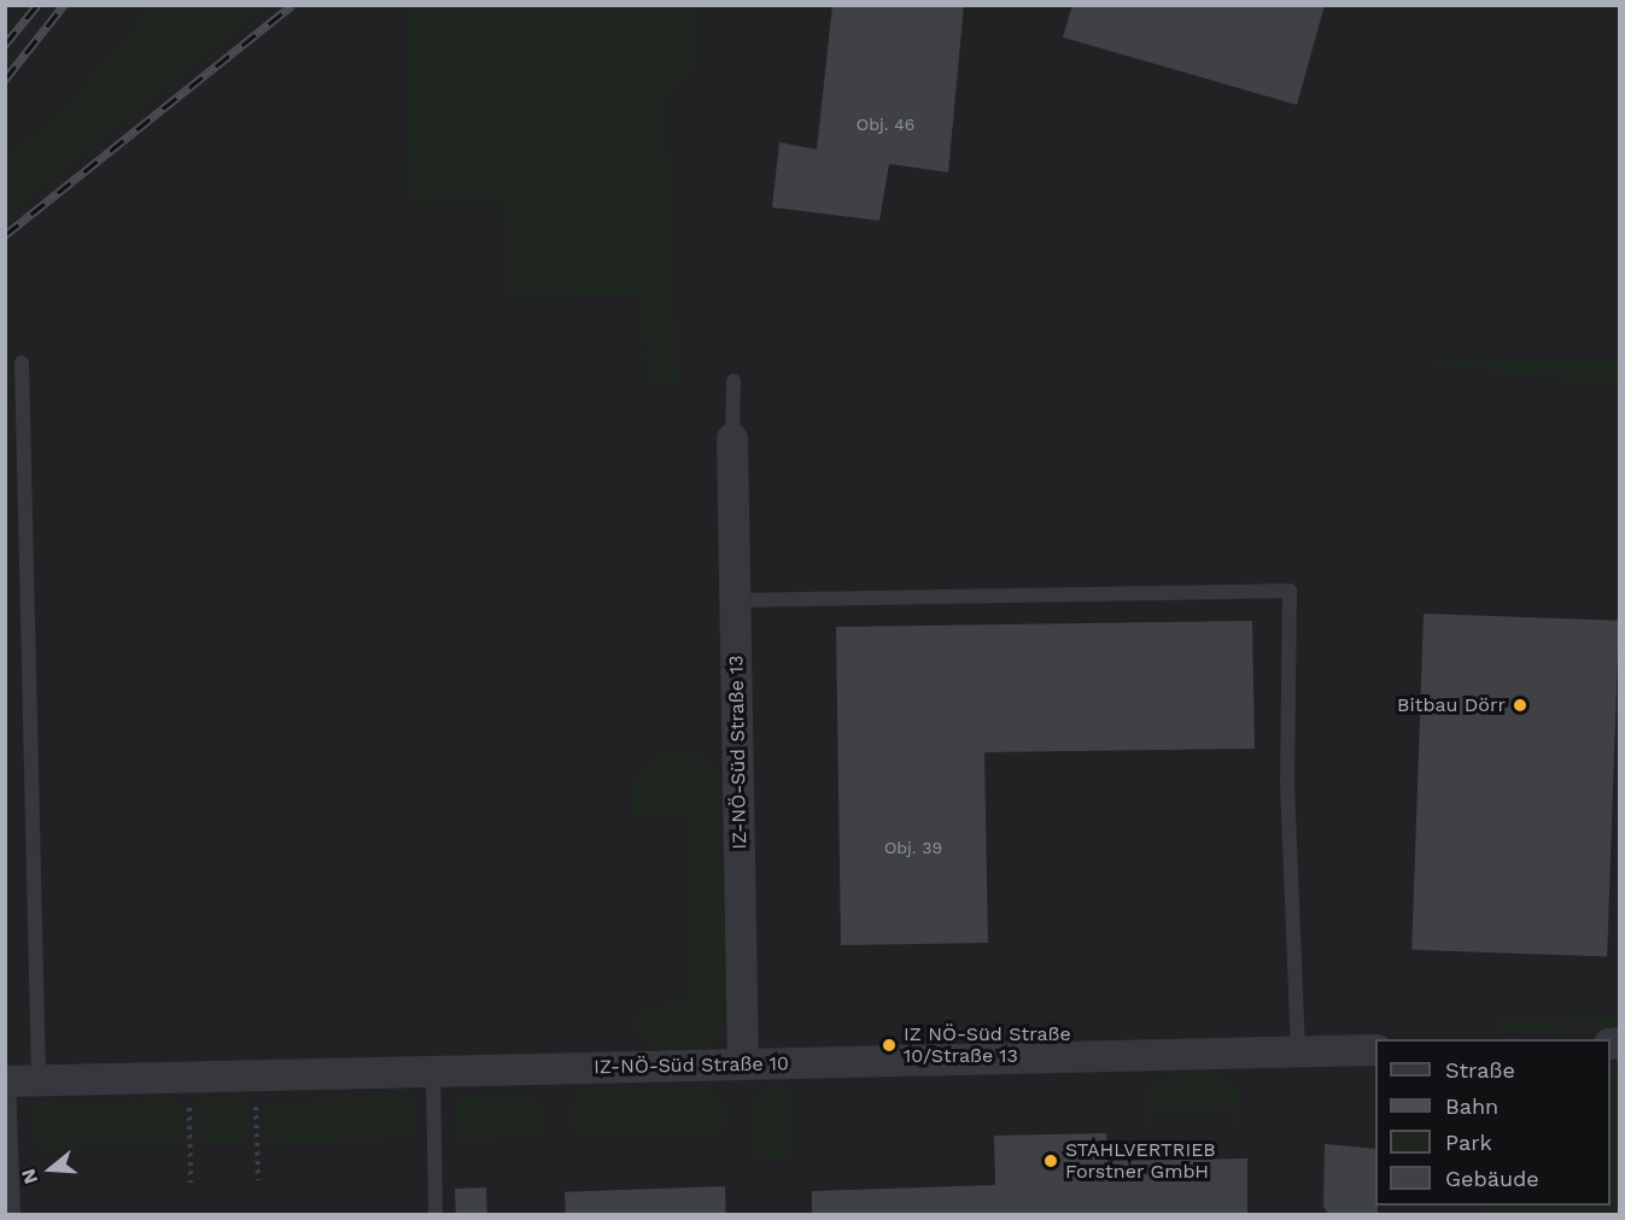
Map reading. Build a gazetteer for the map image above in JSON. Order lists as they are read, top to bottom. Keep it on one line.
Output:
{"streets":{"street":["IZ-NÖ-Süd Straße 13","IZ-NÖ-Süd Straße 10"]},"crossings":[["IZ-NÖ-Süd Straße 13","IZ-NÖ-Süd Straße 10"]],"places":["Bitbau Dörr","IZ NÖ-Süd Straße 10/Straße 13","STAHLVERTRIEB Forstner GmbH"],"house_numbers":["Obj. 46","Obj. 39"],"legend":["Straße","Bahn","Park","Gebäude"],"north":"left"}
